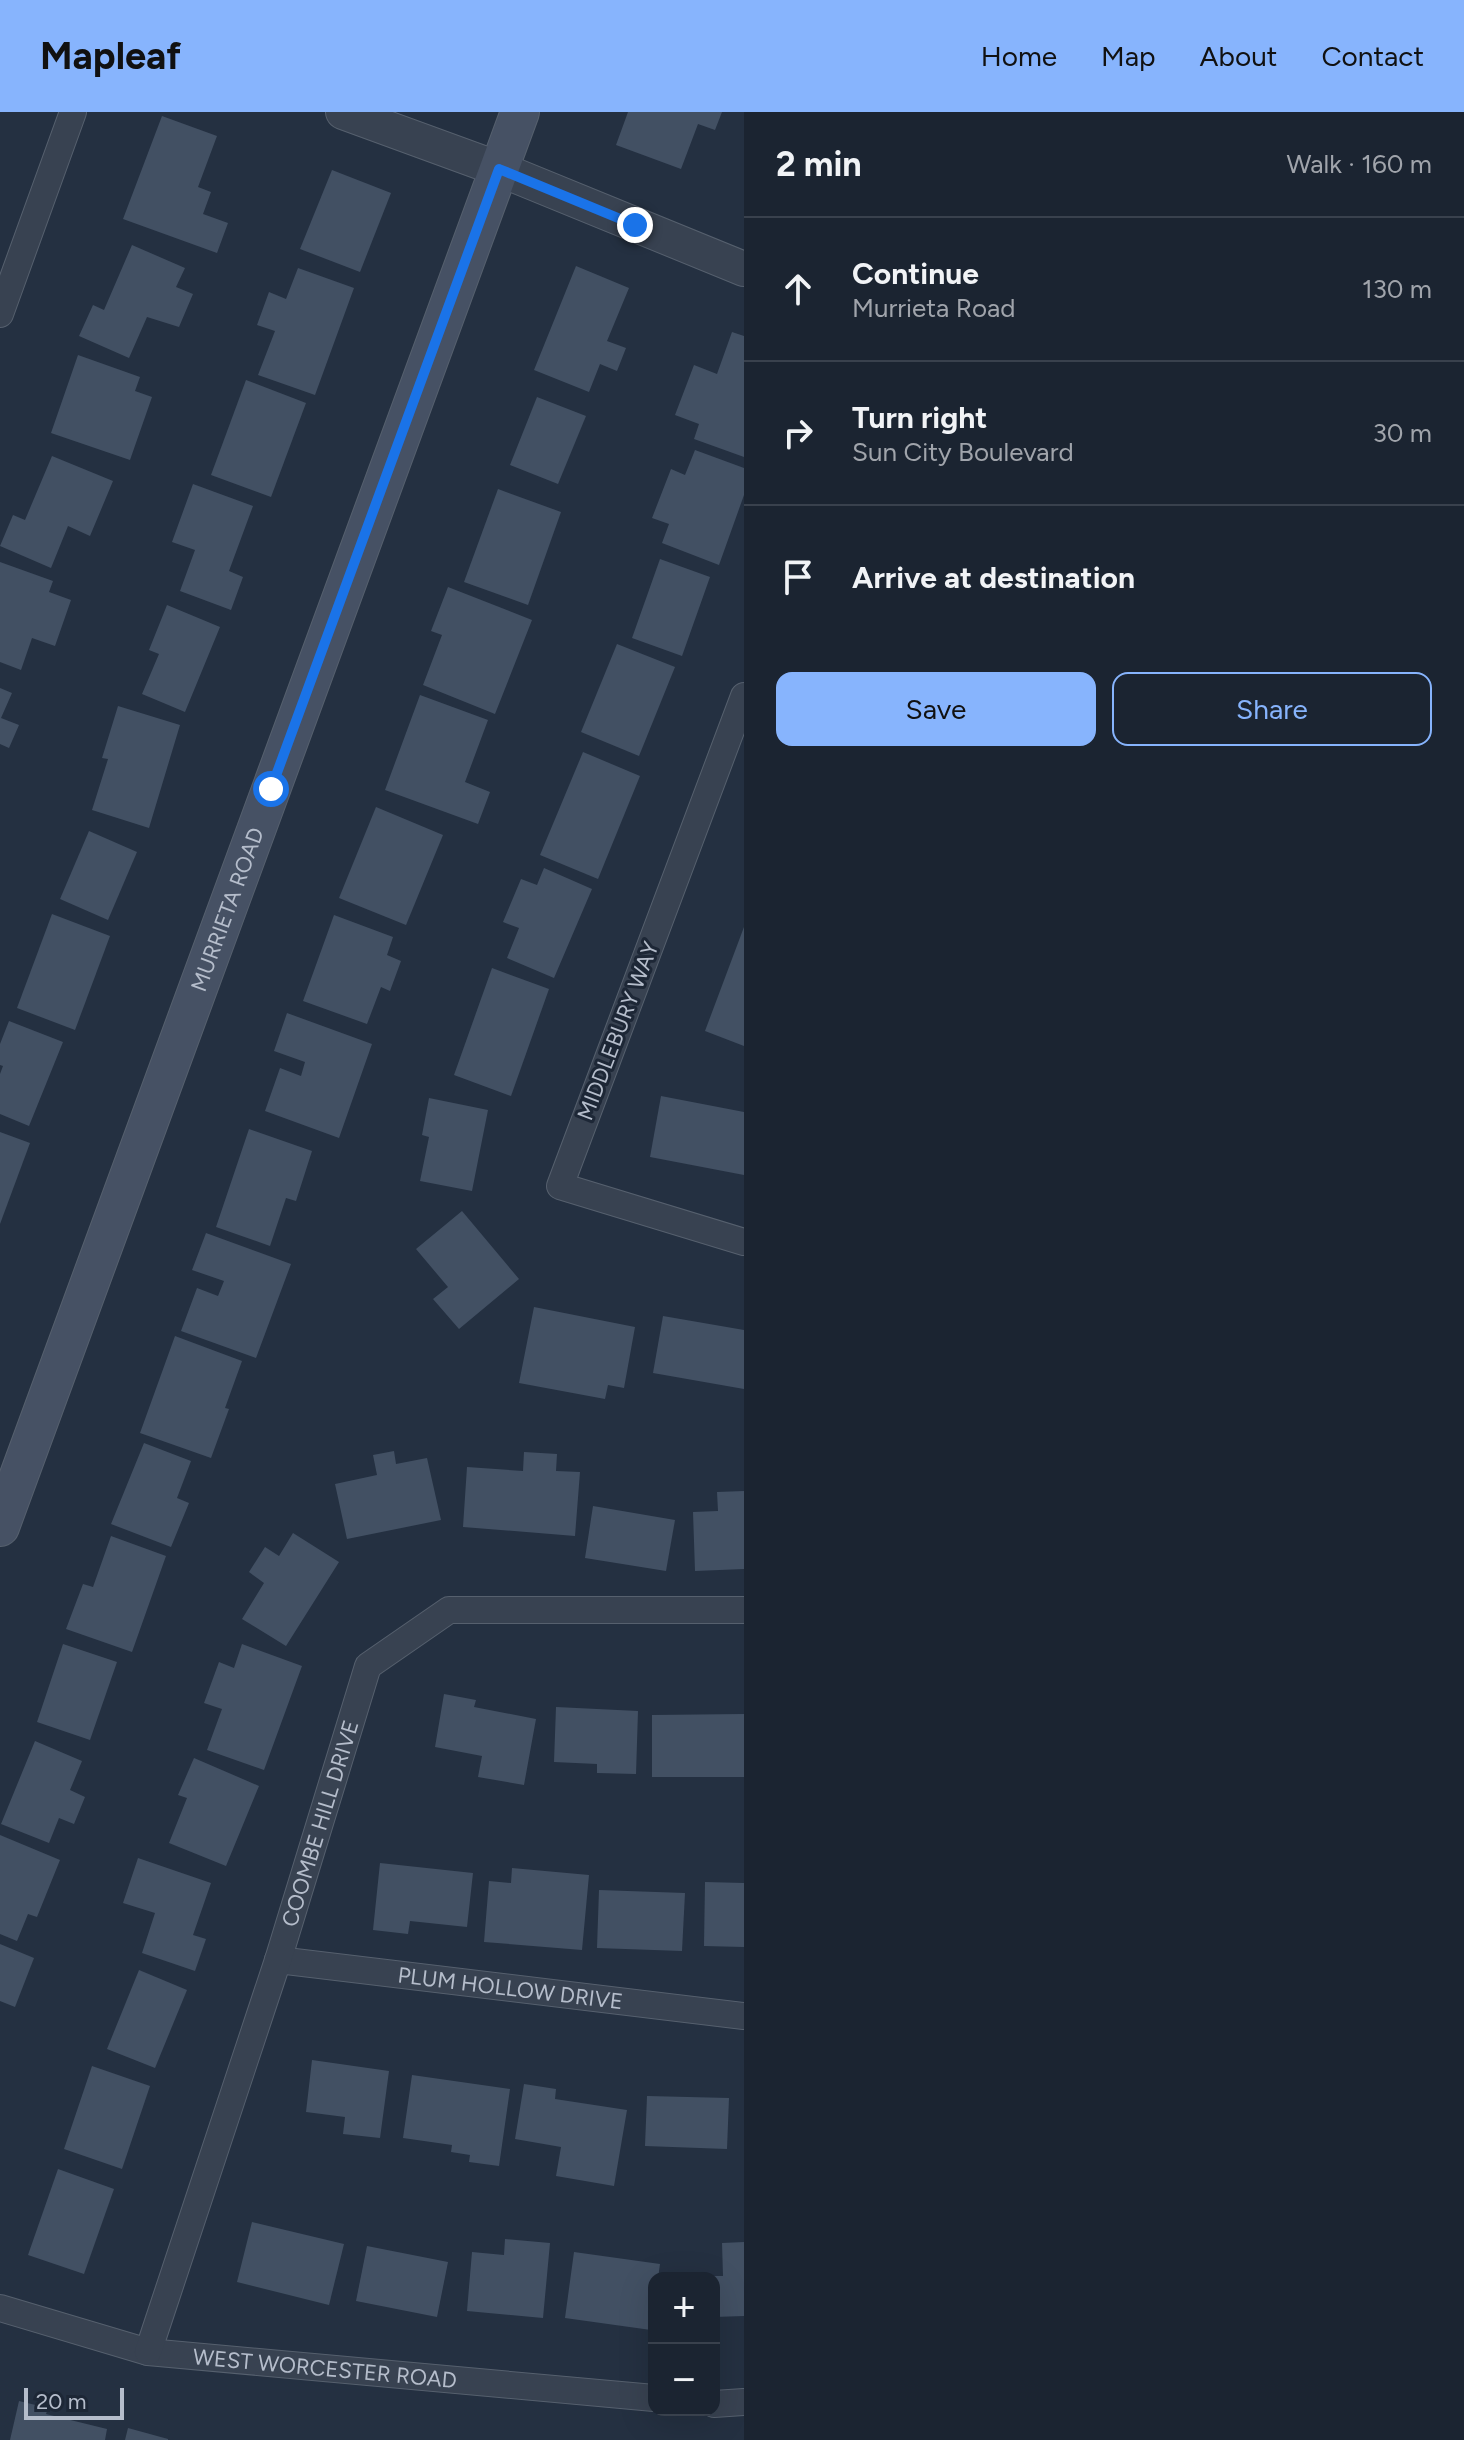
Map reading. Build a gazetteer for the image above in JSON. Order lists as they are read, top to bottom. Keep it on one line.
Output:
{"streets":{"main road":["MURRIETA ROAD"],"street":["MIDDLEBURY WAY","COOMBE HILL DRIVE","PLUM HOLLOW DRIVE","WEST WORCESTER ROAD"]},"crossings":[["COOMBE HILL DRIVE","PLUM HOLLOW DRIVE"],["COOMBE HILL DRIVE","WEST WORCESTER ROAD"]],"scale_bar":"20 m","page":{"header":"Mapleaf","nav":["Home","Map","About","Contact"],"heading":["2 min","Walk · 160 m"],"list":[["Continue","Murrieta Road","130 m"],["Turn right","Sun City Boulevard","30 m"],"Arrive at destination"],"buttons":["Save","Share"],"map_buttons":["+","−"],"scale":"20 m"}}
